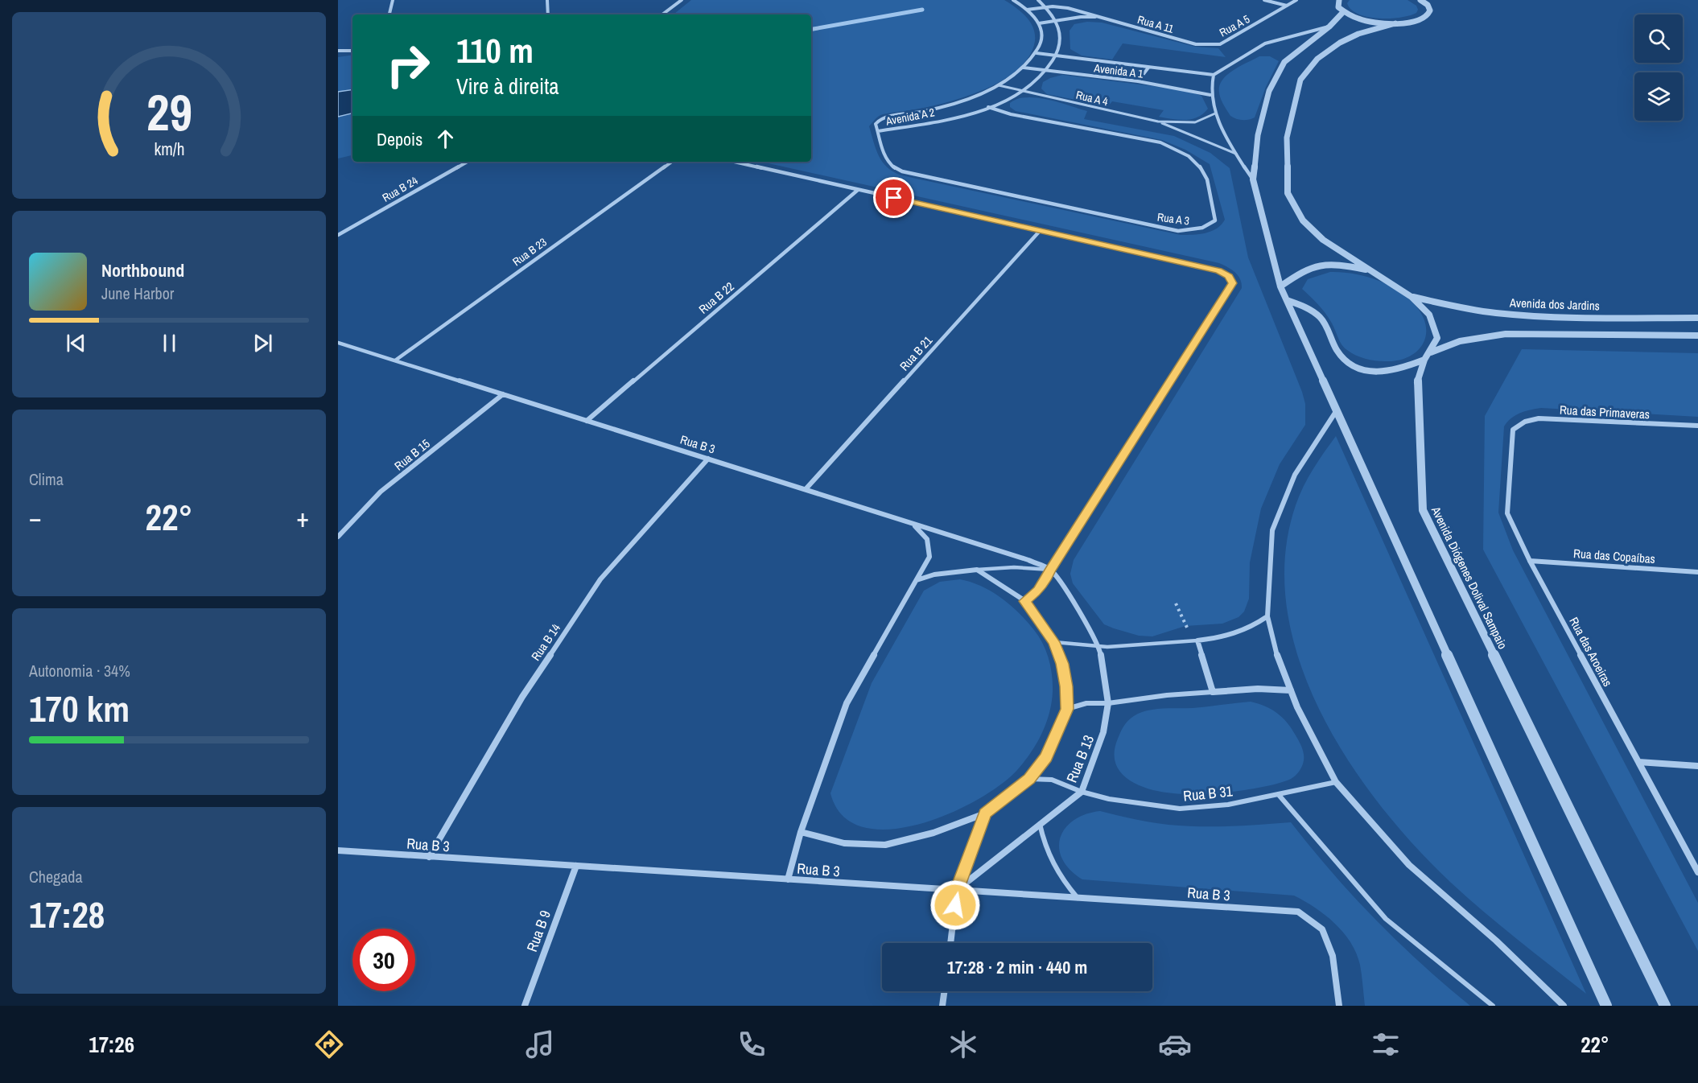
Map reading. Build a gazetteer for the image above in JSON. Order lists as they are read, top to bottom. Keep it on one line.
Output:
{"streets":{"street":["Rua A 11","Rua A 5","Avenida A 1","Avenida A 2","Rua B 24","Rua A 3","Rua B 23","Rua B 22","Avenida dos Jardins","Rua B 21","Rua das Primaveras","Rua B 3","Rua B 15","Rua das Copaíbas","Avenida Diógenes Dolival Sampaio","Rua B 14","Rua das Aroeiras","Rua B 13","Rua B 9"],"lane":["Rua A 4","Rua B 31"]},"crossings":[["Rua A 11","Rua A 5"],["Rua A 11","Avenida A 2"],["Avenida A 1","Avenida A 2"],["Rua A 4","Avenida A 2"],["Avenida A 2","Rua A 3"],["Rua B 23","Rua B 3"],["Rua B 22","Rua B 3"],["Avenida dos Jardins","Avenida Diógenes Dolival Sampaio"],["Rua B 21","Rua B 3"],["Rua das Primaveras","Rua das Aroeiras"],["Rua B 3","Rua B 15"],["Rua B 3","Rua B 14"],["Rua B 3","Rua B 13"],["Rua B 3","Rua B 9"],["Rua das Copaíbas","Rua das Aroeiras"],["Rua B 13","Rua B 31"]],"page":{"turn":["110 m","Vire à direita"],"then":"Depois","song":["Northbound","June Harbor"],"tile":["Clima",["Autonomia · 34%","170 km"],["Chegada","17:28"]],"heat":["−","22°","+"],"limit":"30","trip":"17:28 · 2 min · 440 m","tabs":["17:26","22°"],"gauge":["29","km/h"]}}
